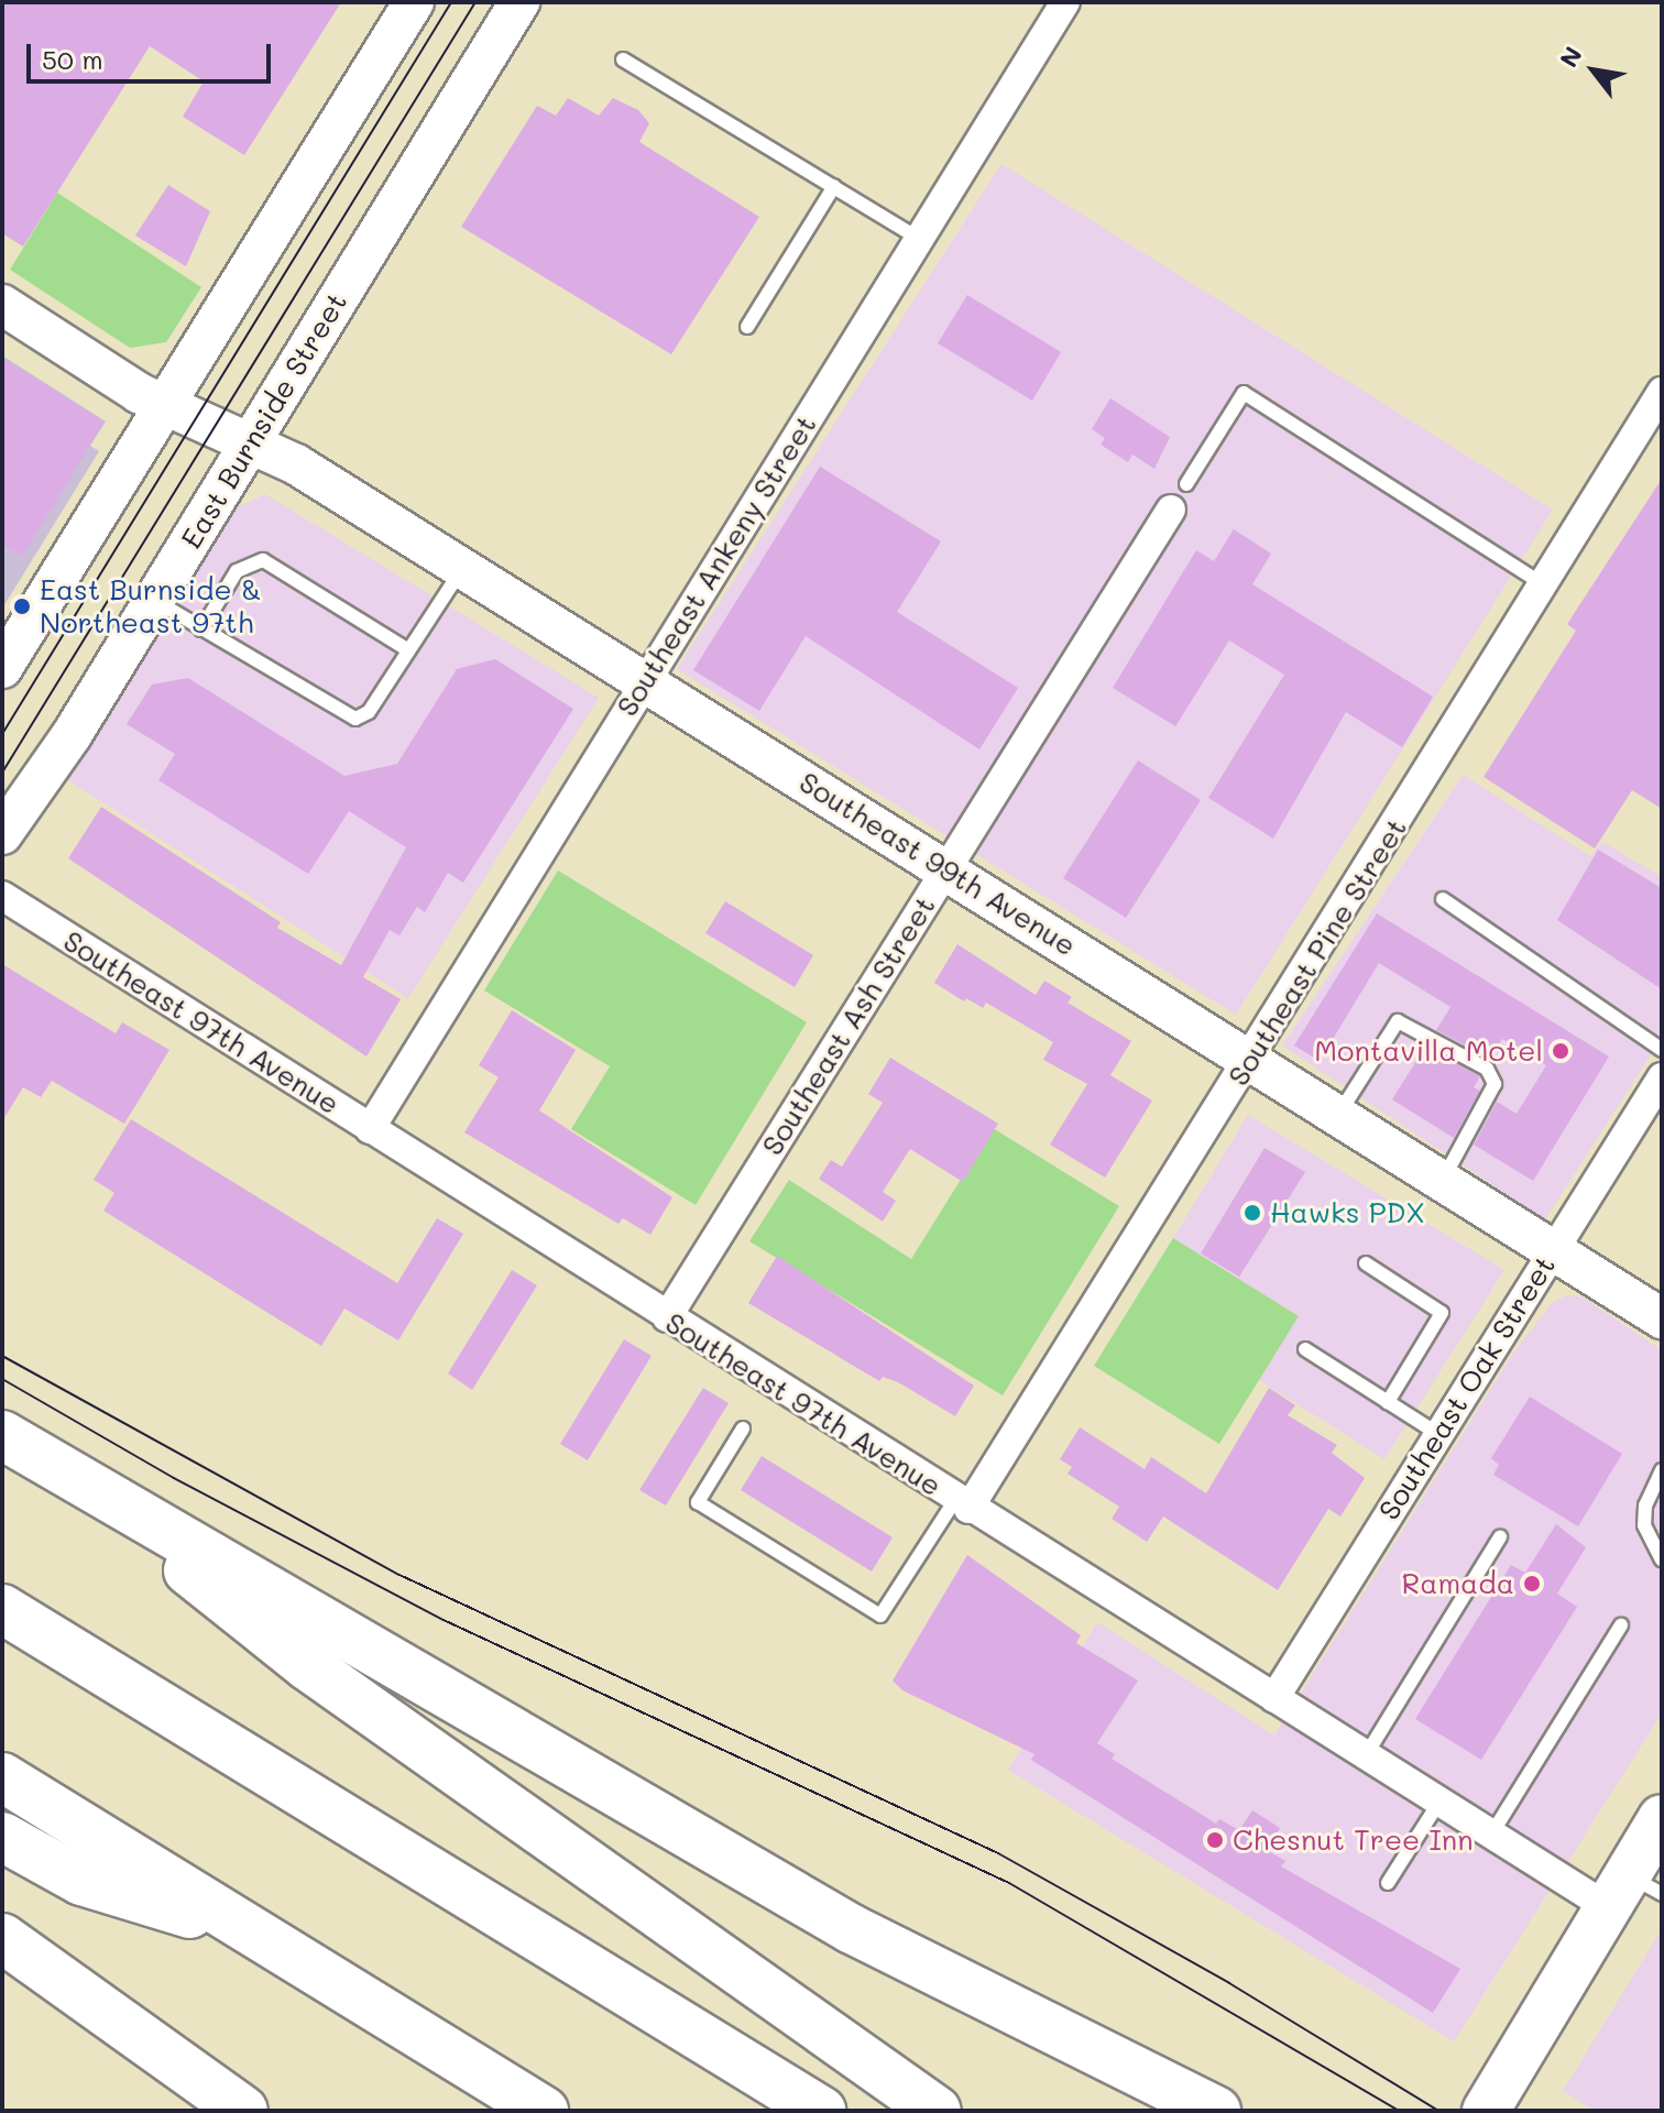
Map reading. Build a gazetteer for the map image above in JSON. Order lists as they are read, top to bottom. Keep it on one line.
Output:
{"streets":{"street":["East Burnside Street","Southeast Ankeny Street","Southeast 99th Avenue","Southeast Pine Street","Southeast 97th Avenue","Southeast Ash Street","Southeast Oak Street"]},"crossings":[["East Burnside Street","Southeast 99th Avenue"],["Southeast Ankeny Street","Southeast 99th Avenue"],["Southeast Ankeny Street","Southeast 97th Avenue"],["Southeast 99th Avenue","Southeast Pine Street"],["Southeast 99th Avenue","Southeast Ash Street"],["Southeast 99th Avenue","Southeast Oak Street"],["Southeast Pine Street","Southeast 97th Avenue"],["Southeast 97th Avenue","Southeast Ash Street"],["Southeast 97th Avenue","Southeast Oak Street"]],"places":["East Burnside & Northeast 97th","Montavilla Motel","Hawks PDX","Ramada","Chesnut Tree Inn"],"scale_bar":"50 m","north":"top left"}
